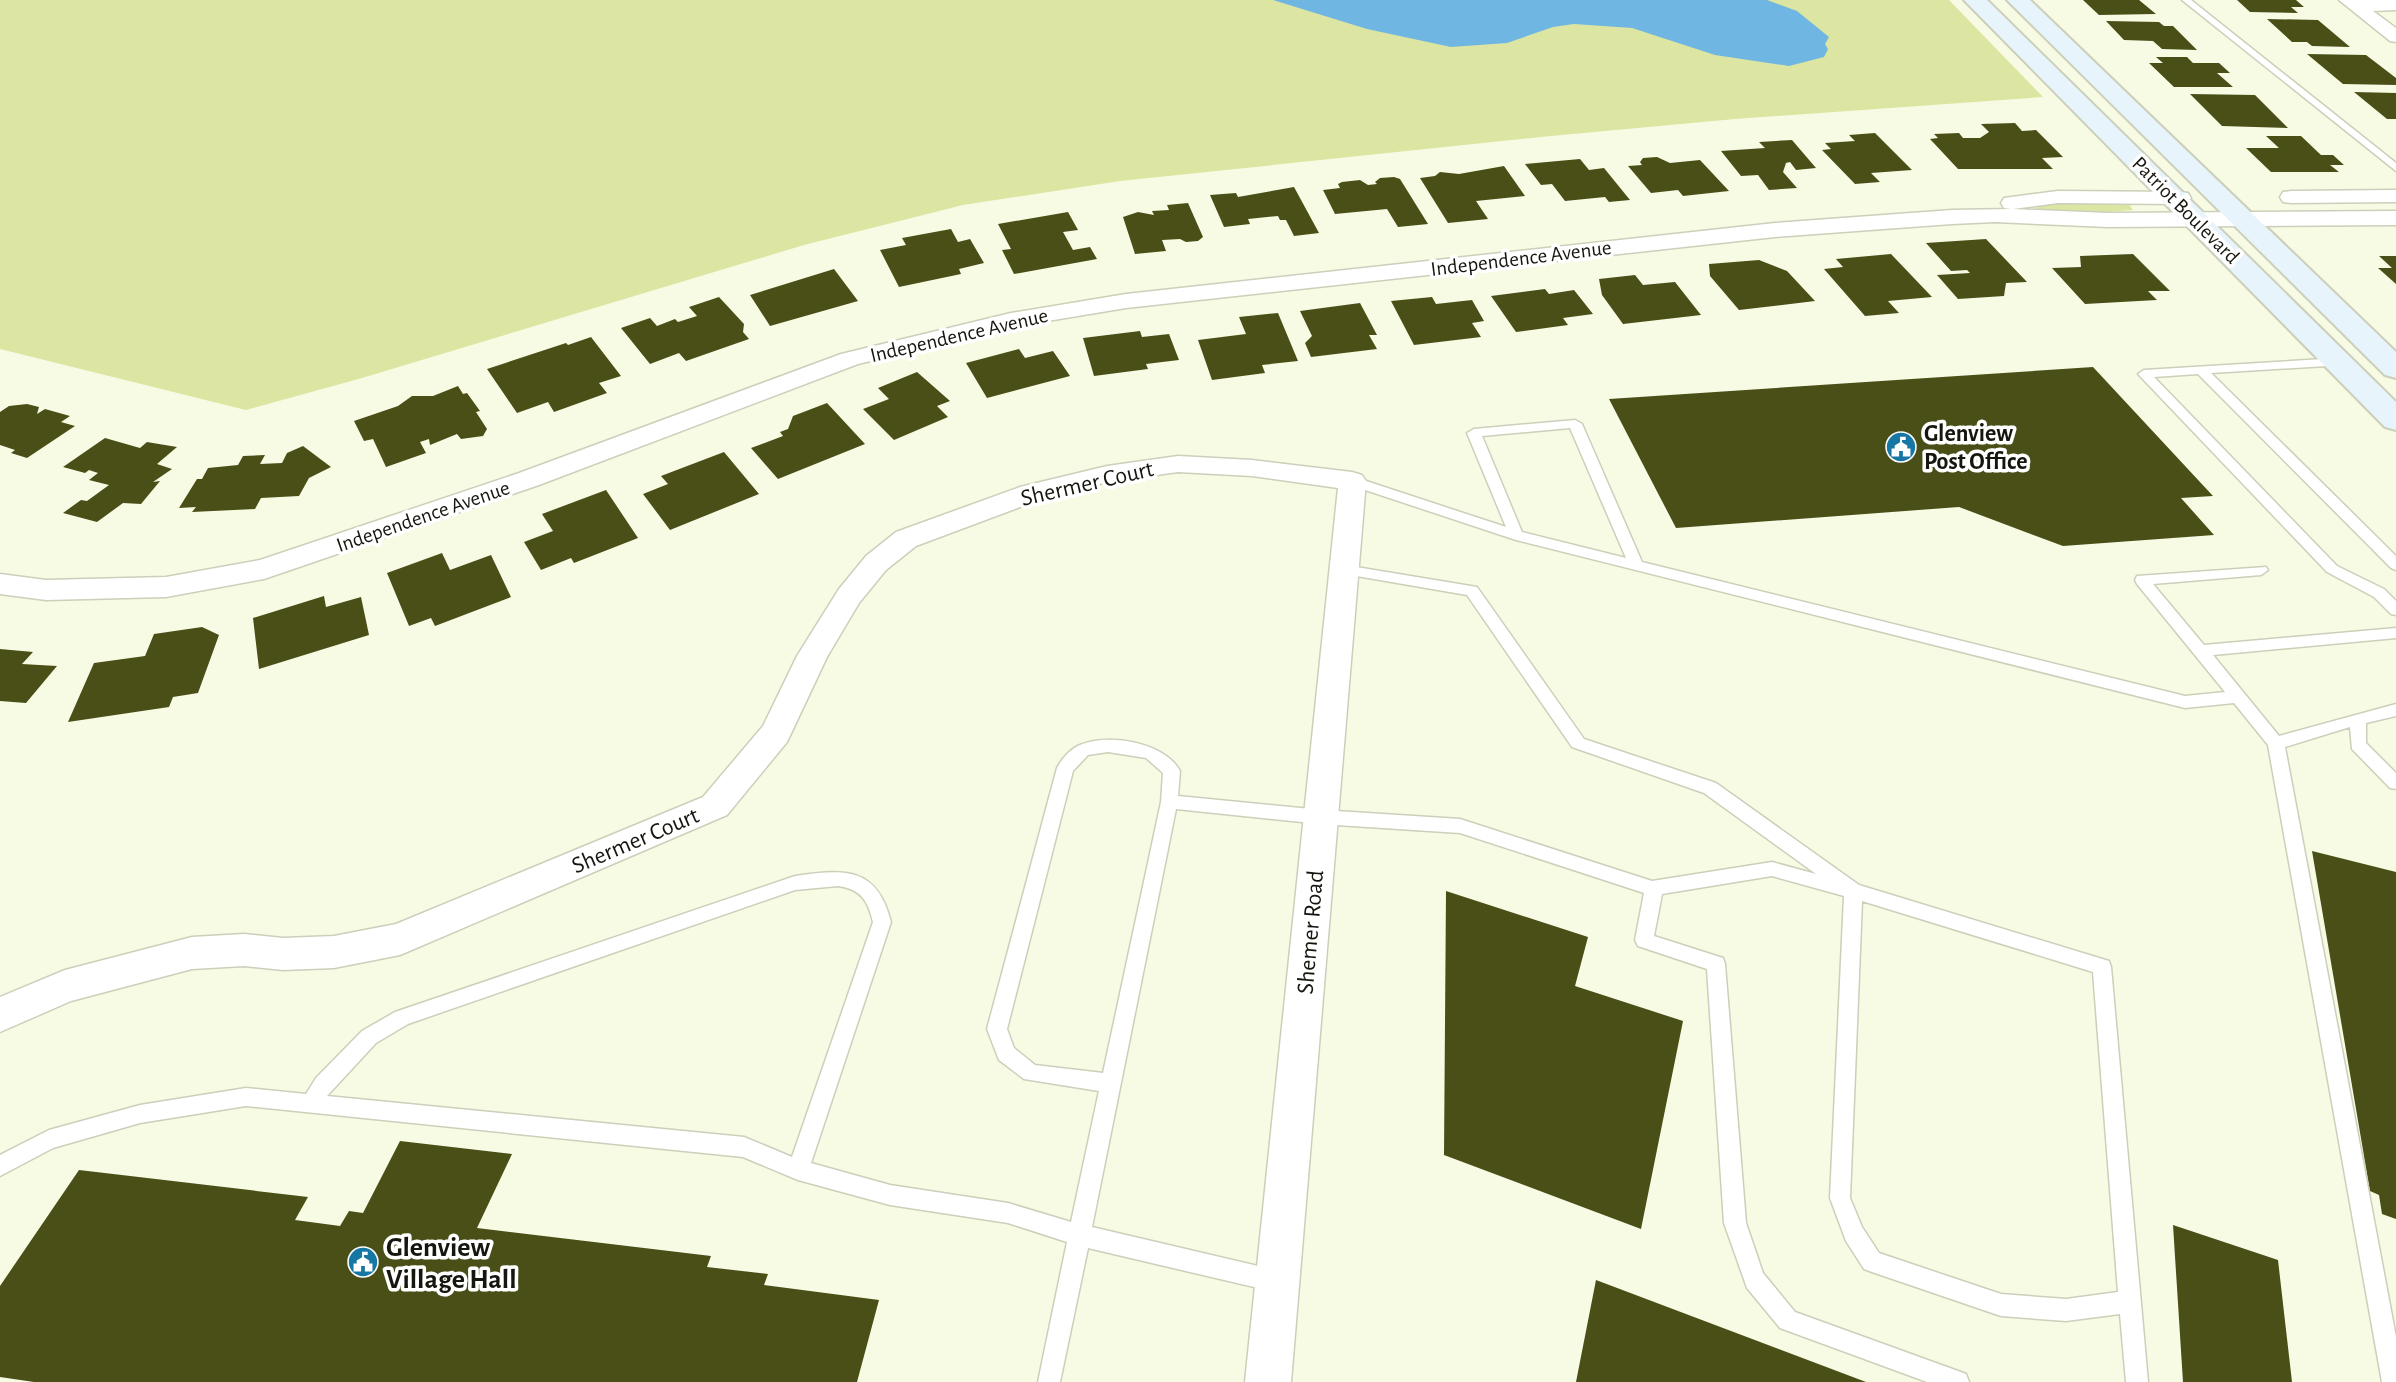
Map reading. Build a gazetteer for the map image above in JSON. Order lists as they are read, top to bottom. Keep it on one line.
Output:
{"streets":{"main road":["Patriot Boulevard"],"street":["Independence Avenue","Shermer Court","Shemer Road"]},"crossings":[["Patriot Boulevard","Independence Avenue"],["Shermer Court","Shemer Road"]],"places":{"public building":["Glenview Post Office","Glenview Village Hall"]}}
